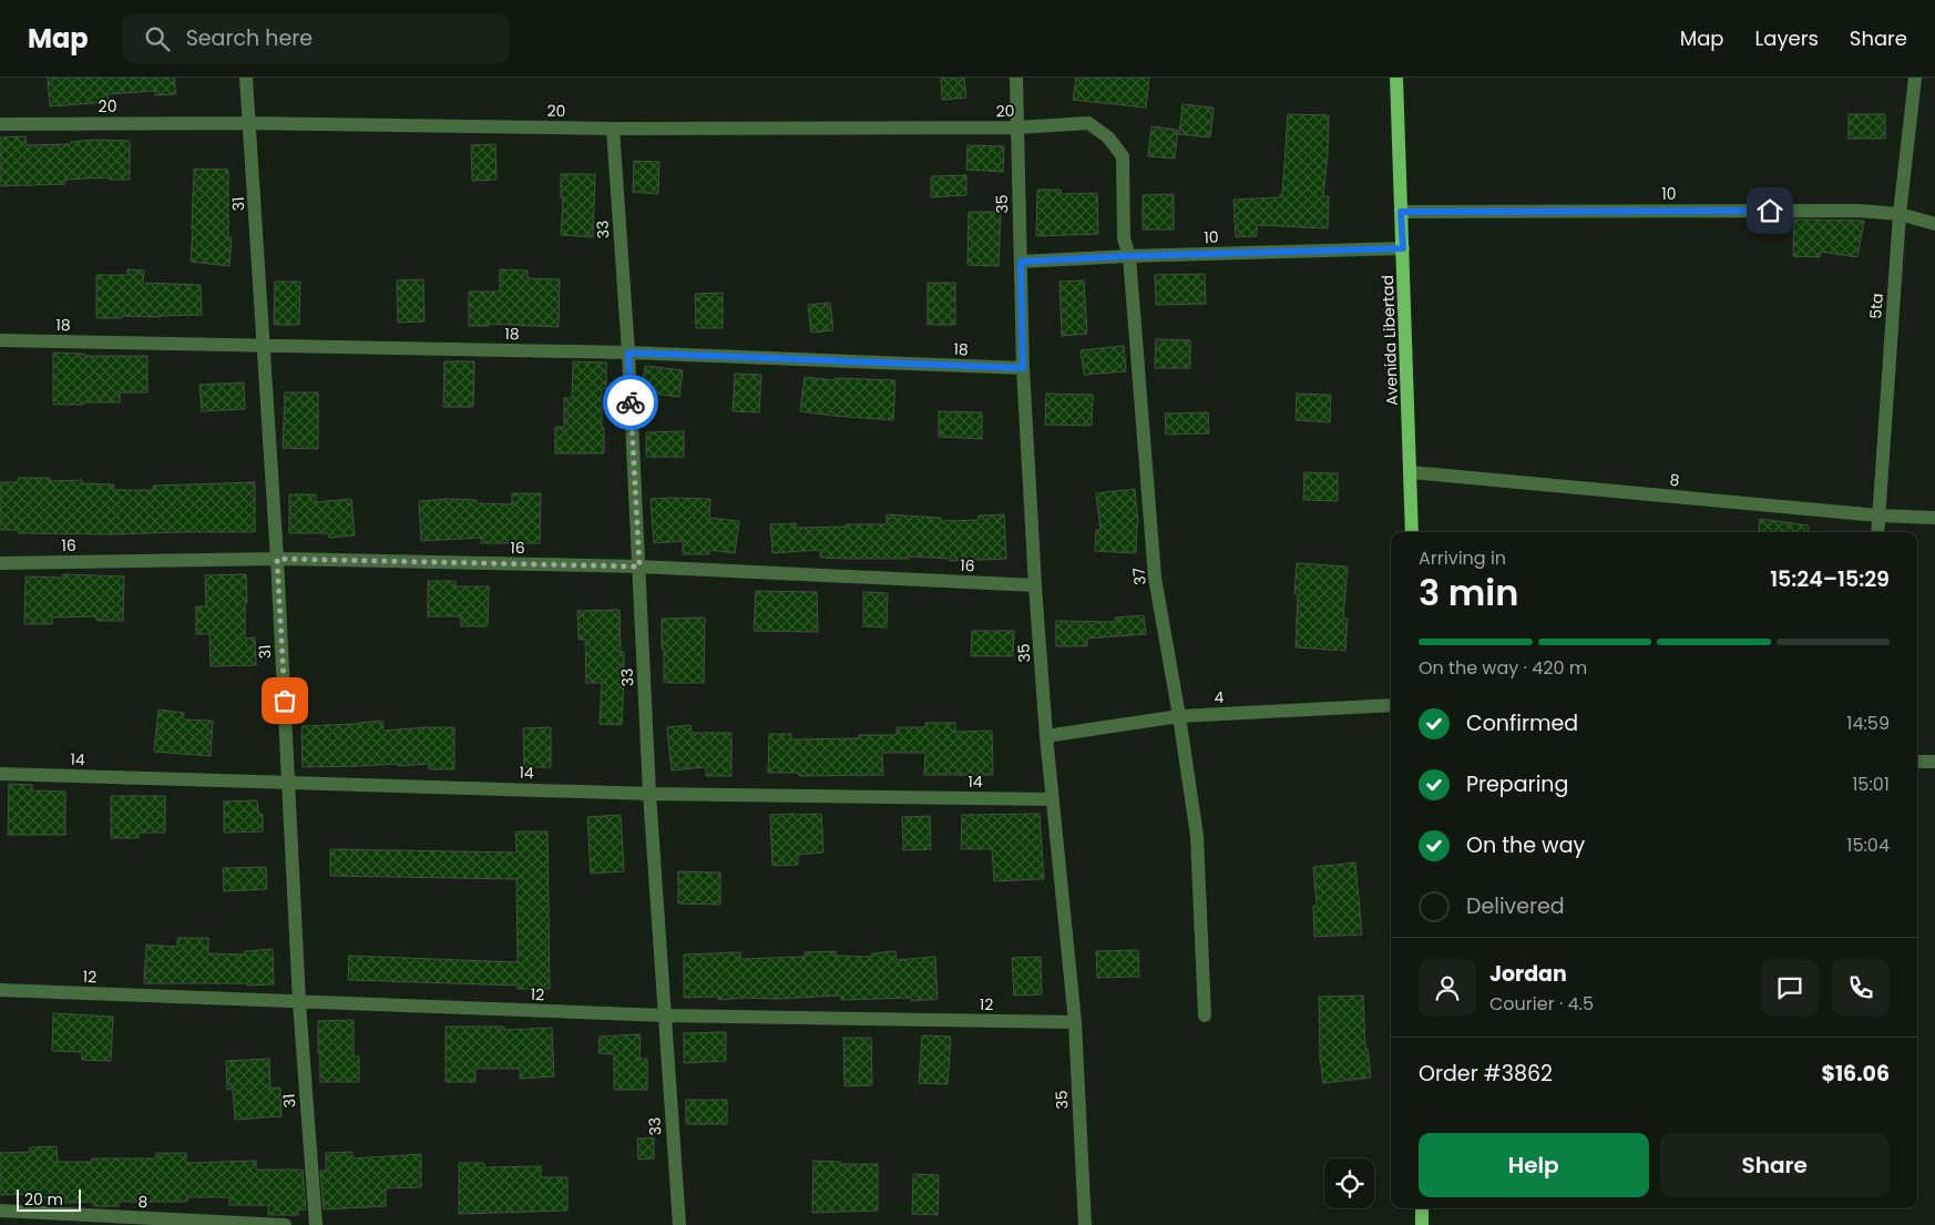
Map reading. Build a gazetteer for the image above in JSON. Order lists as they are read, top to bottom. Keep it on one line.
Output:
{"streets":{"main road":["Avenida Libertad"],"street":["20","10","31","35","33","5ta","18","8","16","37","4","14","12"]},"crossings":[["20","31"],["20","35"],["20","33"],["20","37"],["10","35"],["10","5ta"],["10","Avenida Libertad"],["10","37"],["31","18"],["31","16"],["31","14"],["31","12"],["35","18"],["35","16"],["35","4"],["35","14"],["35","12"],["33","18"],["33","16"],["33","14"],["33","12"],["5ta","8"],["Avenida Libertad","8"],["37","4"]],"scale_bar":"20 m","page":{"header":"Map","search":"Search here","nav":["Map","Layers","Share"],"heading":["3 min","Arriving in","15:24–15:29"],"panel":["Jordan","Courier · 4.5","Order #3862","$16.06"],"bar":"On the way · 420 m","list":[["Confirmed","14:59"],["Preparing","15:01"],["On the way","15:04"],"Delivered"],"buttons":["Help","Share"],"scale":"20 m"}}
